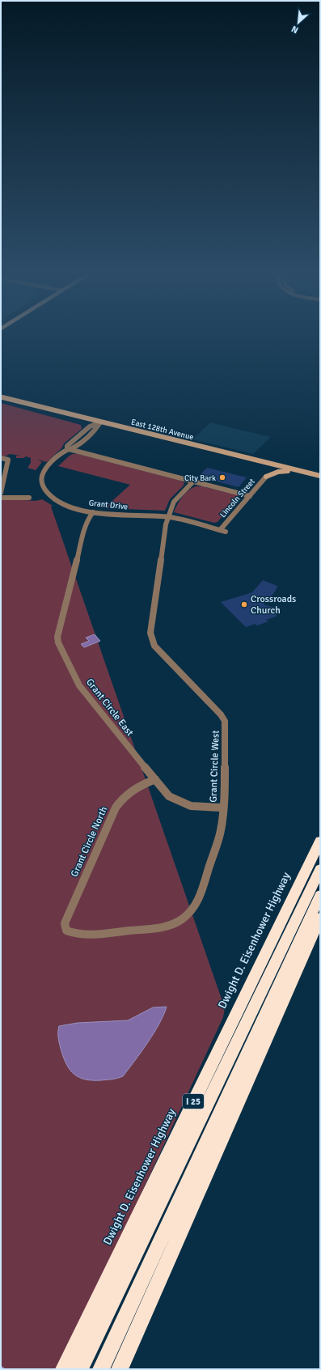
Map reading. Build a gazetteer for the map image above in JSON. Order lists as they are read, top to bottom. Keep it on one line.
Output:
{"streets":{"highway":["Dwight D. Eisenhower Highway","I 25"],"main road":["East 128th Avenue"],"street":["Lincoln Street","Grant Drive","Grant Circle East","Grant Circle West","Grant Circle North"]},"crossings":[["East 128th Avenue","Grant Drive"],["Lincoln Street","Grant Drive"],["Grant Drive","Grant Circle East"],["Grant Drive","Grant Circle West"],["Grant Circle East","Grant Circle West"],["Grant Circle East","Grant Circle North"],["Grant Circle West","Grant Circle North"]],"places":["City Bark","Crossroads Church"],"north":"bottom left"}
